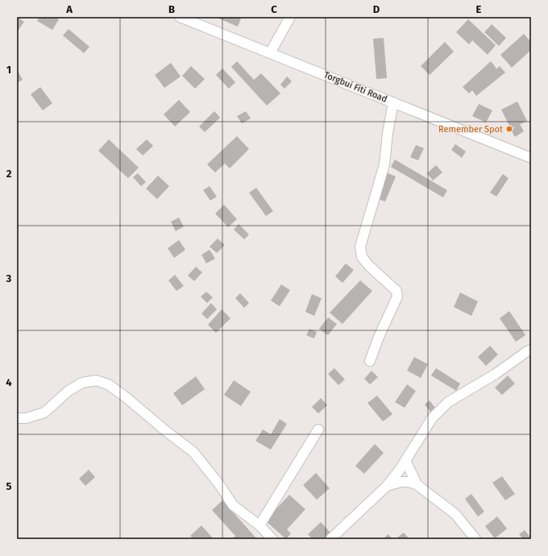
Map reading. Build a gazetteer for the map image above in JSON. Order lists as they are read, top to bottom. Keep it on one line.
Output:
{"streets":{"street":["Torgbui Fiti Road"]},"places":["Remember Spot"],"grid":{"columns":["A","B","C","D","E"],"rows":["1","2","3","4","5"]}}
